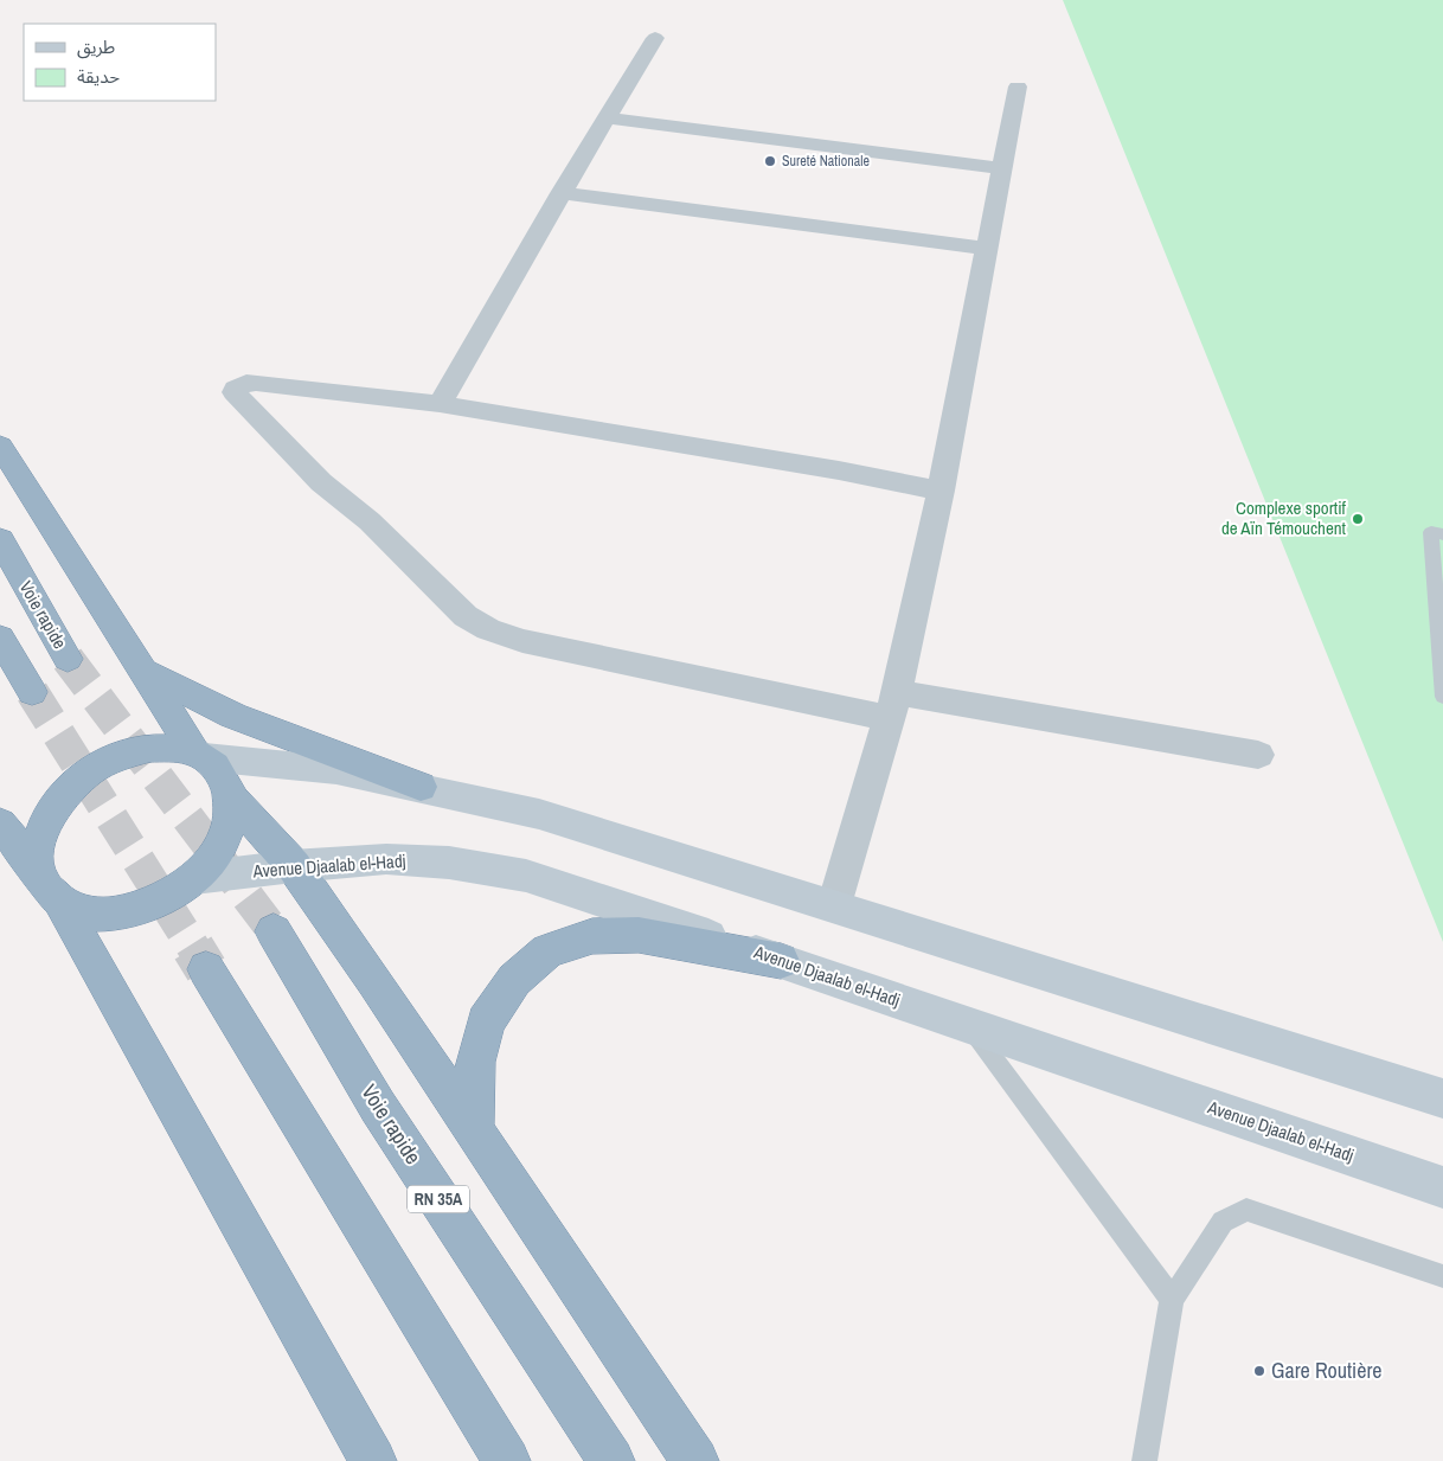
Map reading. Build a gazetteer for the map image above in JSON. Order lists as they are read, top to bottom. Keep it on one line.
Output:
{"streets":{"highway":["Voie rapide","RN 35A"],"main road":["Avenue Djaalab el-Hadj"]},"places":["Sureté Nationale","Complexe sportif de Aïn Témouchent","Gare Routière"],"legend":["طريق","حديقة"]}
